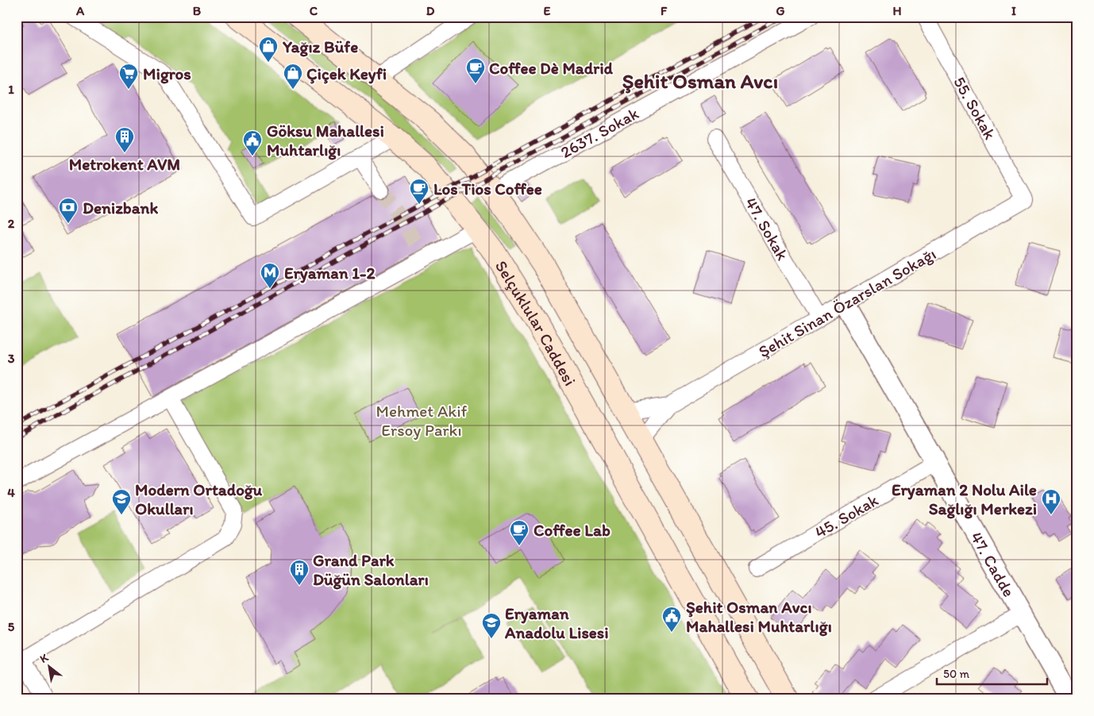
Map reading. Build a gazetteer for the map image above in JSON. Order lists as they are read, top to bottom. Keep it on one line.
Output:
{"streets":{"main road":["Selçuklular Caddesi"],"street":["55. Sokak","2637. Sokak","47. Sokak","Şehit Sinan Özarslan Sokağı","45. Sokak","47. Cadde"]},"crossings":[["55. Sokak","Şehit Sinan Özarslan Sokağı"],["2637. Sokak","Selçuklular Caddesi"],["47. Sokak","Şehit Sinan Özarslan Sokağı"],["Şehit Sinan Özarslan Sokağı","47. Cadde"],["45. Sokak","47. Cadde"]],"districts":["Şehit Osman Avcı"],"parks":["Mehmet Akif Ersoy Parkı"],"places":{"shop":["Yağız Büfe","Çiçek Keyfi"],"cafe":["Coffee Dè Madrid","Los Tios Coffee","Coffee Lab"],"supermarket":["Migros"],"building":["Metrokent AVM","Grand Park Düğün Salonları"],"public building":["Göksu Mahallesi Muhtarlığı","Şehit Osman Avcı Mahallesi Muhtarlığı"],"bank":["Denizbank"],"metro station":["Eryaman 1-2"],"school or university":["Modern Ortadoğu Okulları","Eryaman Anadolu Lisesi"],"hospital":["Eryaman 2 Nolu Aile Sağlığı Merkezi"]},"scale_bar":"50 m","north":"top left","grid":{"columns":["A","B","C","D","E","F","G","H","I"],"rows":["1","2","3","4","5"]}}
